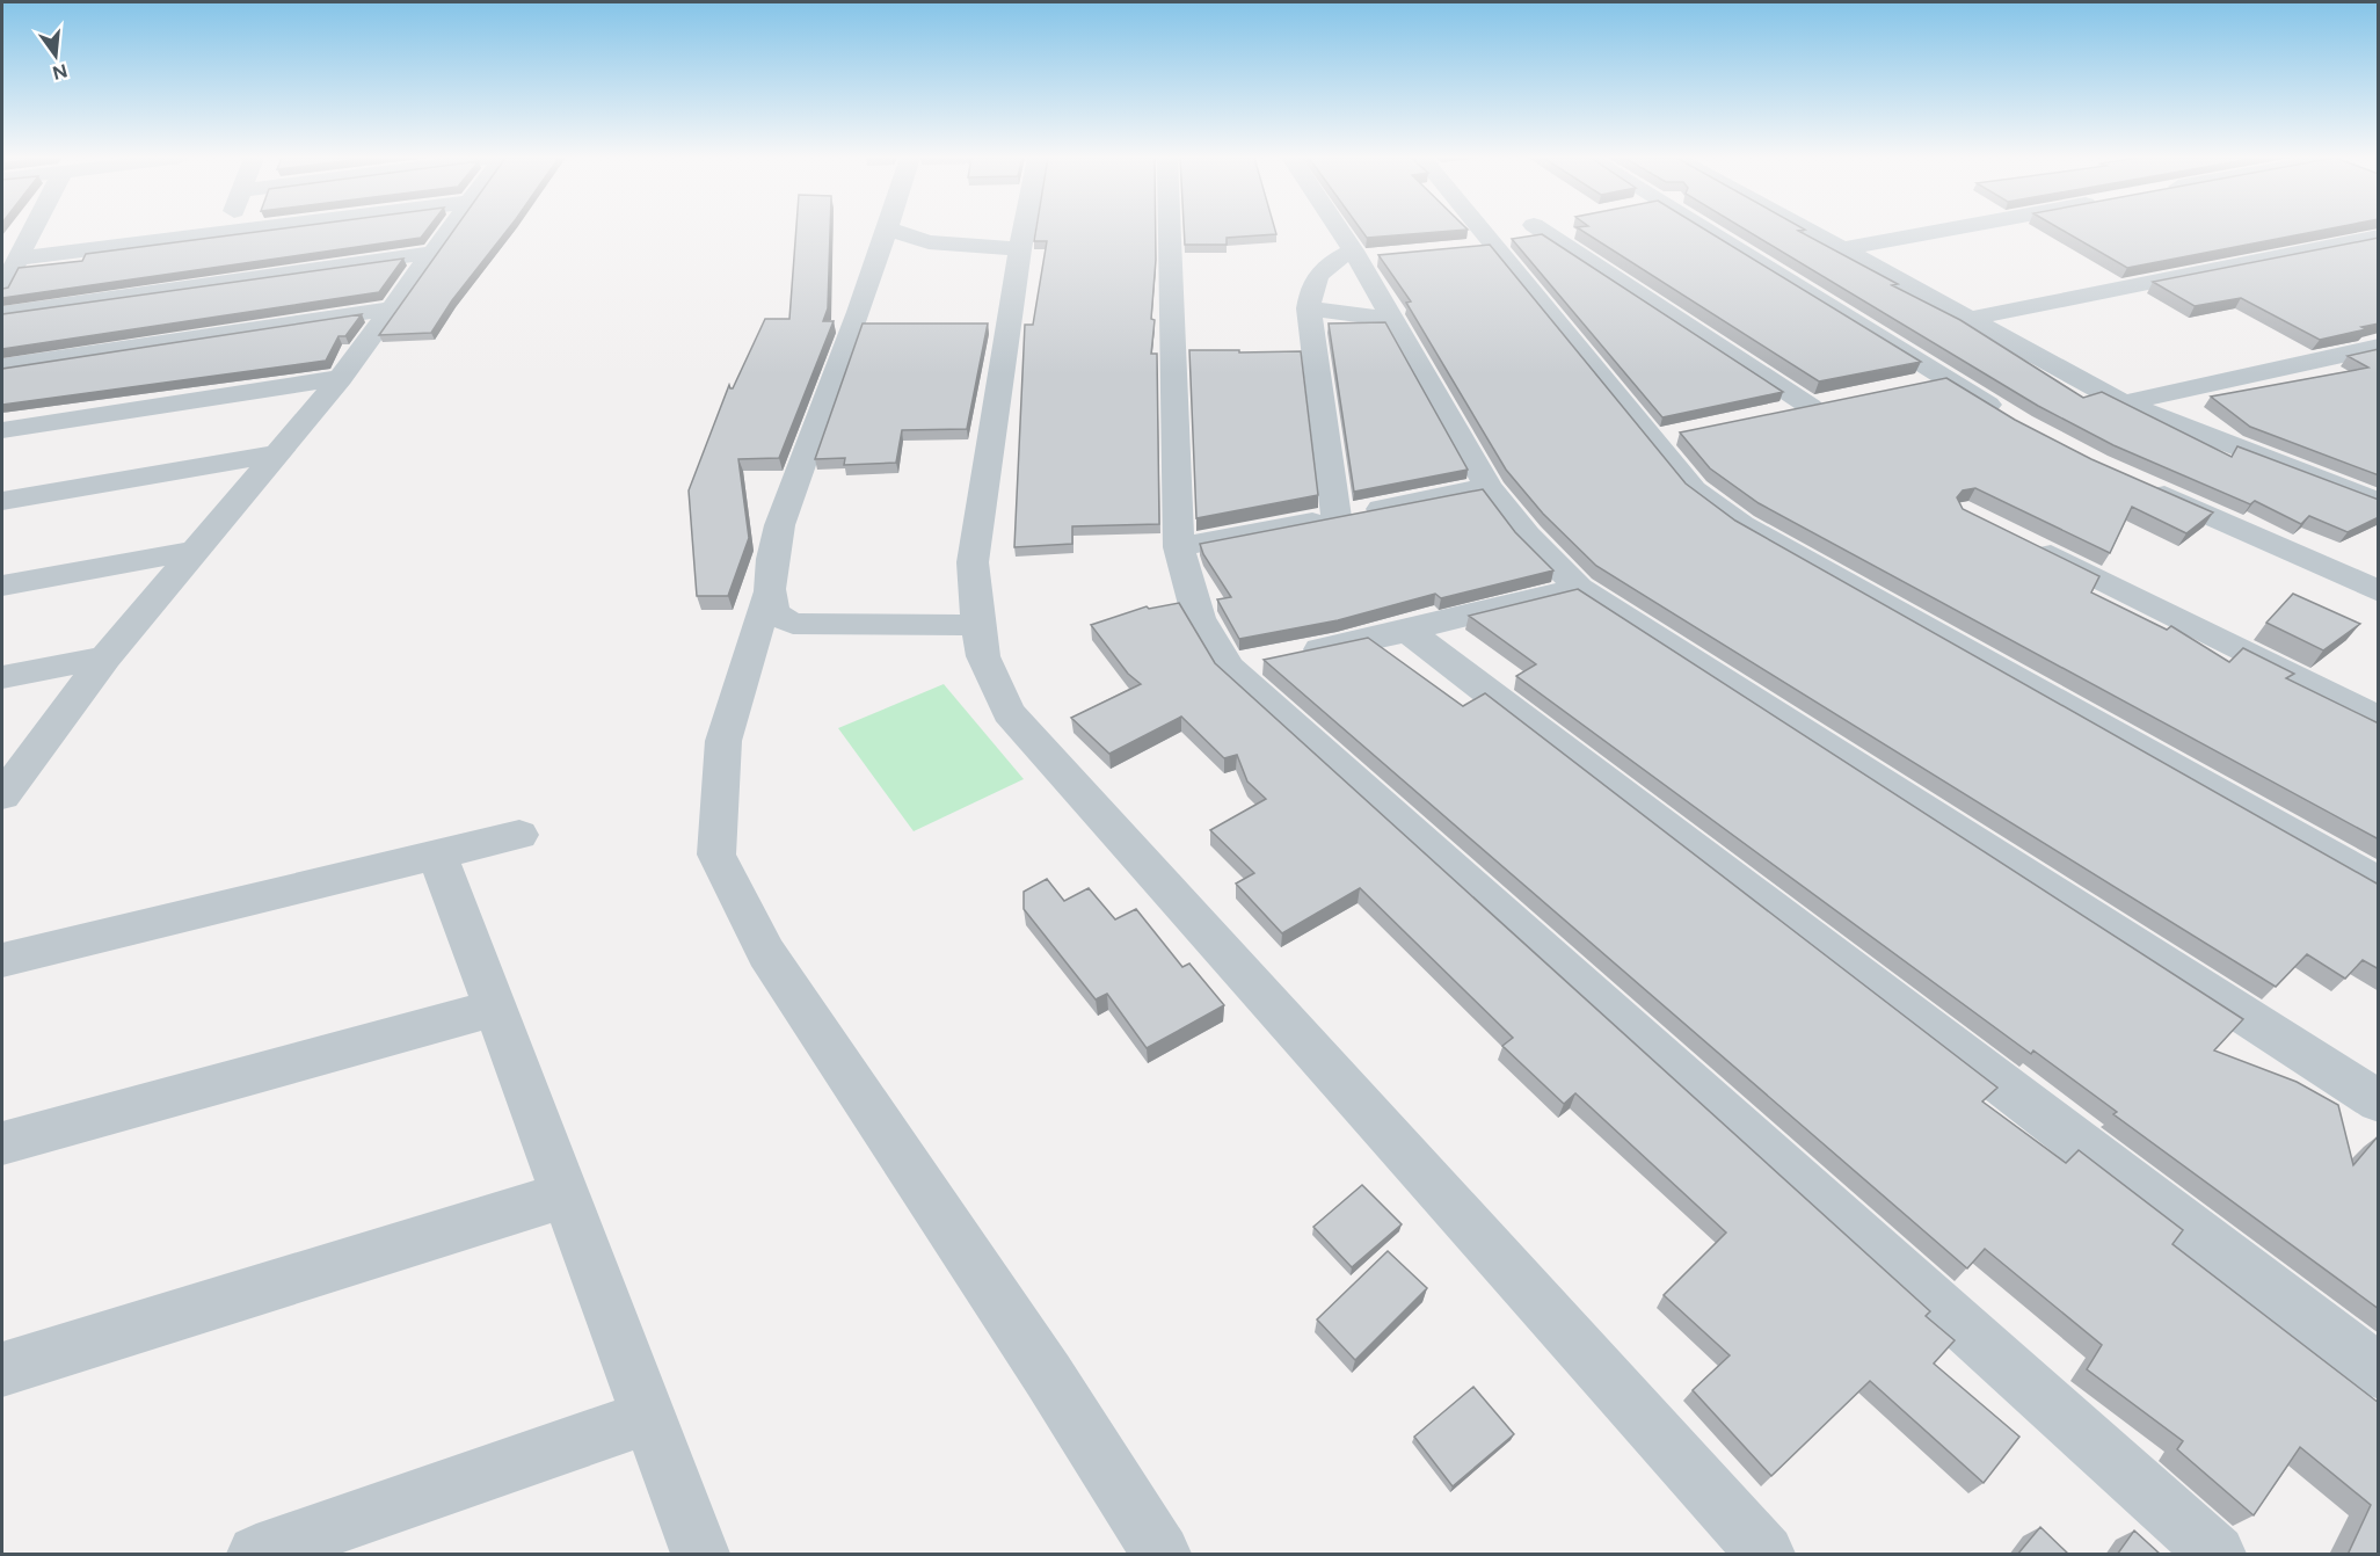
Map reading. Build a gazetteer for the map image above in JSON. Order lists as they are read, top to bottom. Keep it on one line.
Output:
{"north":"bottom"}
